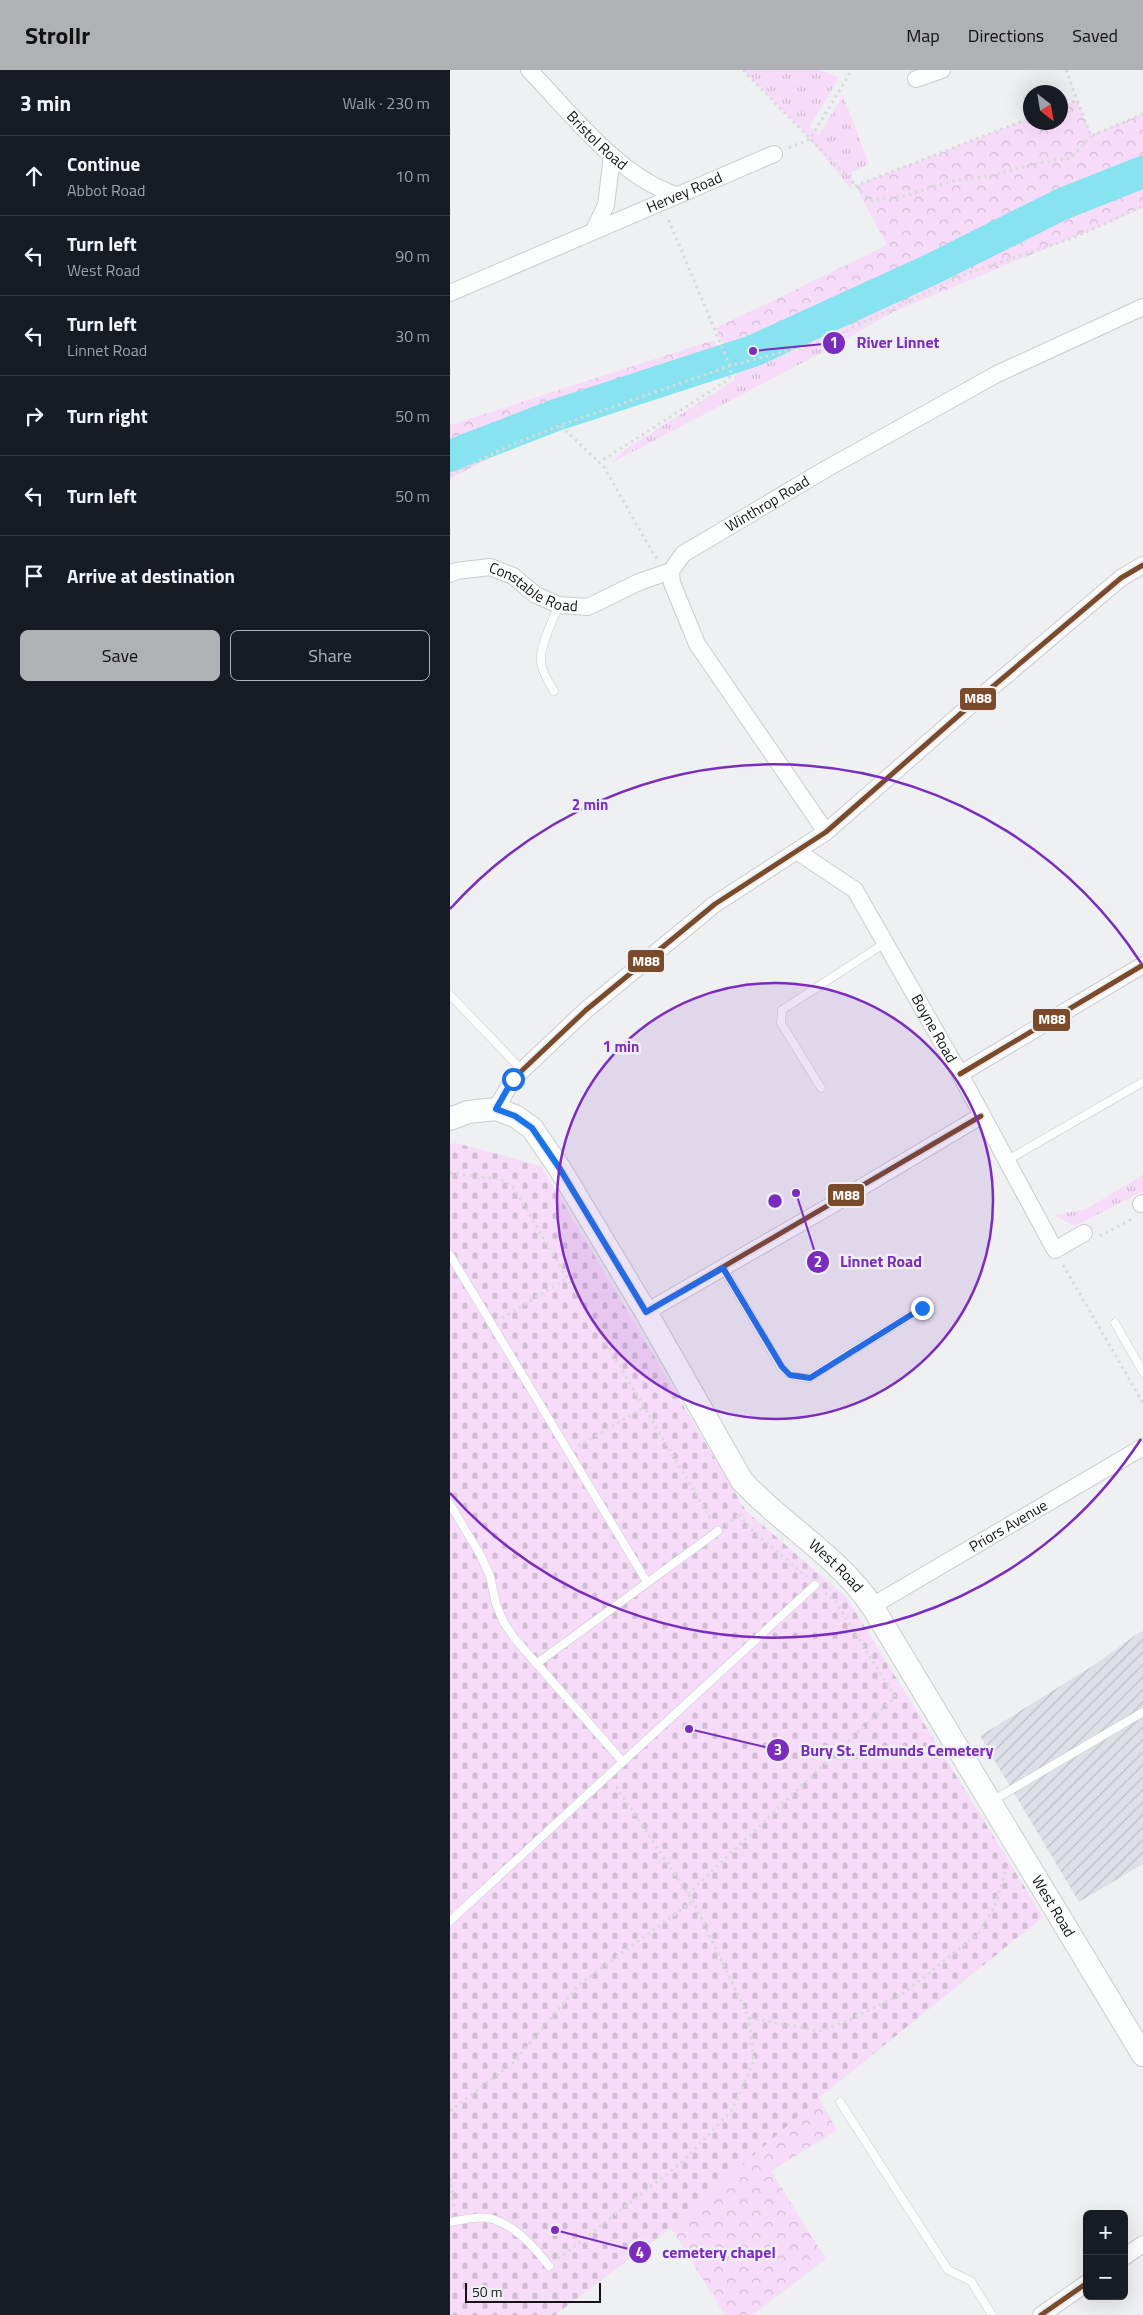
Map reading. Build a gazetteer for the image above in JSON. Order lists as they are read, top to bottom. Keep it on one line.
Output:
{"streets":{"street":["Bristol Road","Hervey Road","Winthrop Road","Constable Road","Boyne Road","Priors Avenue","West Road"]},"crossings":[["Bristol Road","Hervey Road"],["Winthrop Road","Constable Road"],["Priors Avenue","West Road"]],"places":["River Linnet","Linnet Road","Bury St. Edmunds Cemetery","cemetery chapel"],"lines":["transit line M88"],"scale_bar":"50 m","north":"bottom right","page":{"header":"Strollr","nav":["Map","Directions","Saved"],"heading":["3 min","Walk · 230 m"],"list":[["Continue","Abbot Road","10 m"],["Turn left","West Road","90 m"],["Turn left","Linnet Road","30 m"],["Turn right","50 m"],["Turn left","50 m"],"Arrive at destination"],"buttons":["Save","Share"],"map_buttons":["+","−"],"scale":"50 m"},"rings":["2 min","1 min"]}
